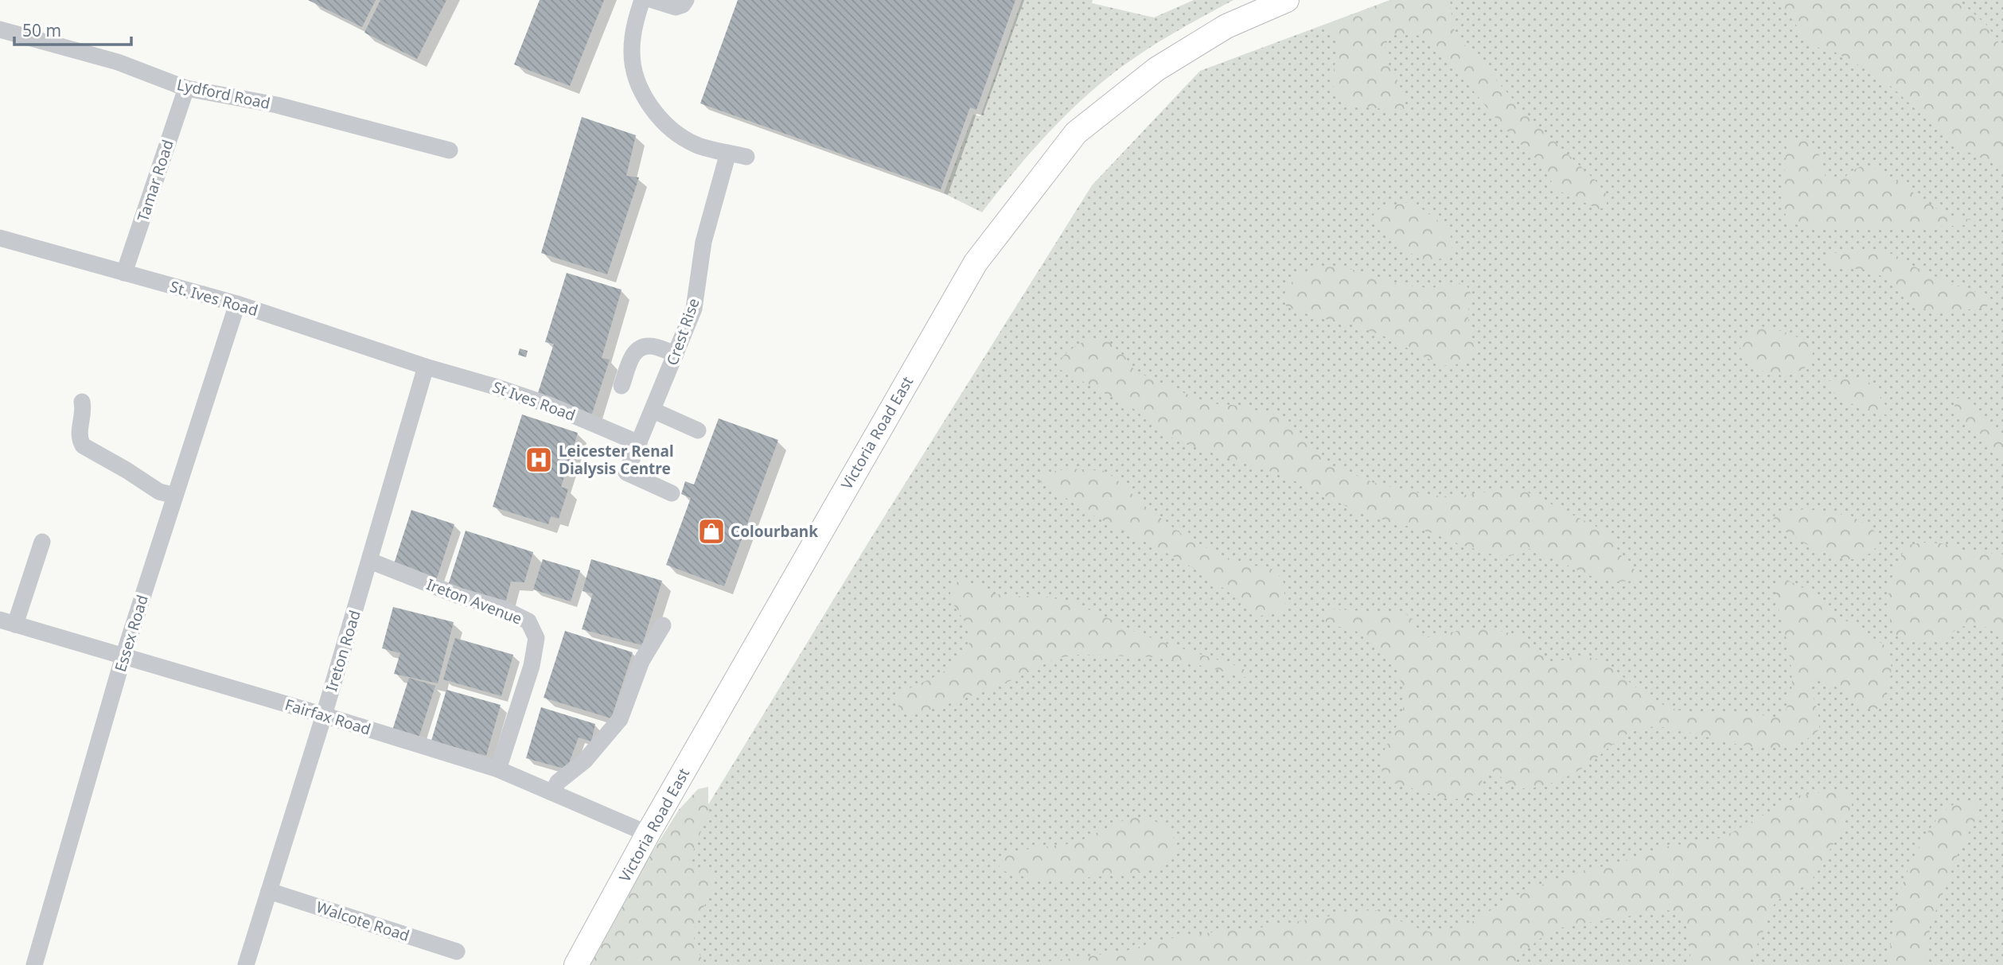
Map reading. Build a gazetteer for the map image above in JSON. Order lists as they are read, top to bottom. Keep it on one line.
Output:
{"streets":{"highway":["Victoria Road East"],"street":["Lydford Road","Tamar Road","St. Ives Road","Crest Rise","St Ives Road","Ireton Avenue","Essex Road","Ireton Road","Fairfax Road","Walcote Road"]},"crossings":[["Lydford Road","Tamar Road"],["Tamar Road","St. Ives Road"],["St. Ives Road","St Ives Road"],["St. Ives Road","Essex Road"],["St. Ives Road","Ireton Road"],["Crest Rise","St Ives Road"],["St Ives Road","Ireton Road"],["Victoria Road East","Fairfax Road"],["Ireton Avenue","Ireton Road"],["Ireton Avenue","Fairfax Road"],["Essex Road","Fairfax Road"],["Ireton Road","Fairfax Road"],["Ireton Road","Walcote Road"]],"places":{"hospital":["Leicester Renal Dialysis Centre"],"shop":["Colourbank"]},"scale_bar":"50 m"}
